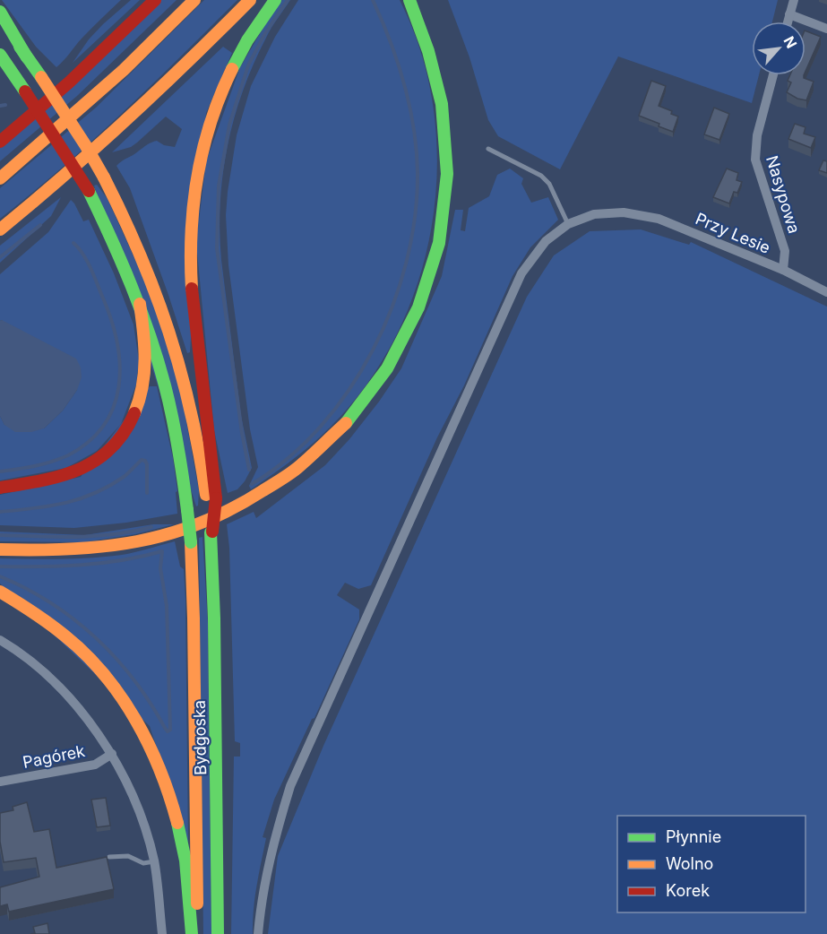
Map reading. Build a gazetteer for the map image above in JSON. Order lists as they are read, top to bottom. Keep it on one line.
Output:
{"streets":{"main road":["Bydgoska"],"street":["Nasypowa","Przy Lesie","Pagórek"]},"crossings":[["Nasypowa","Przy Lesie"]],"legend":["Płynnie","Wolno","Korek"],"north":"top right"}
